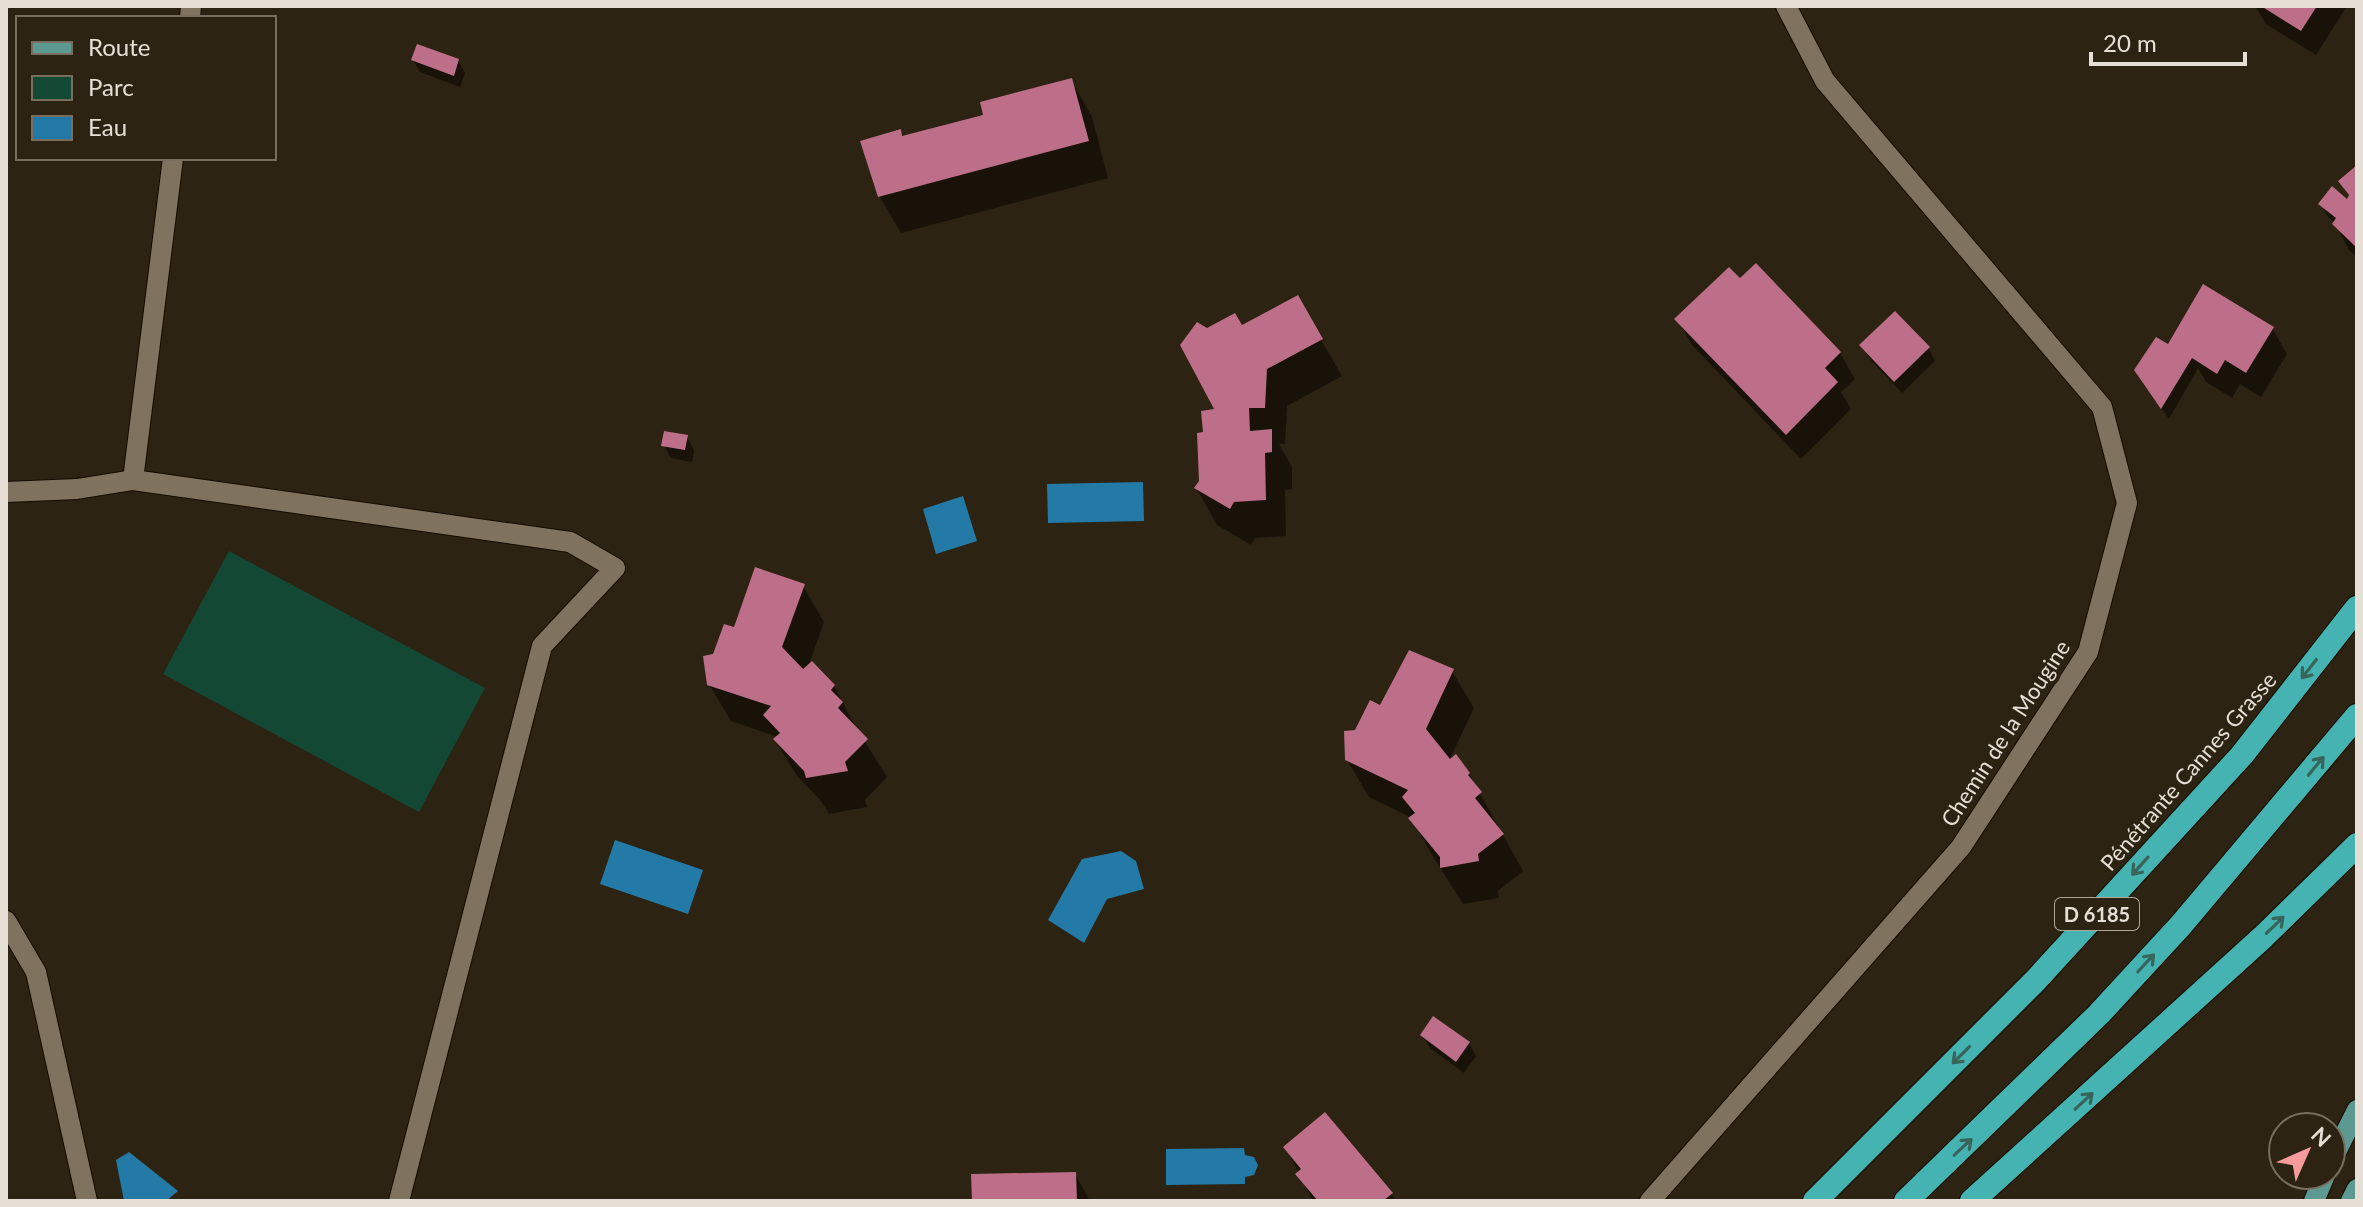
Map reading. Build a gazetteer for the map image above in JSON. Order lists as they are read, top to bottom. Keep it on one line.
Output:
{"streets":{"highway":["Pénétrante Cannes Grasse","D 6185"],"street":["Chemin de la Mougine"]},"legend":["Route","Parc","Eau"],"scale_bar":"20 m","north":"top right"}
